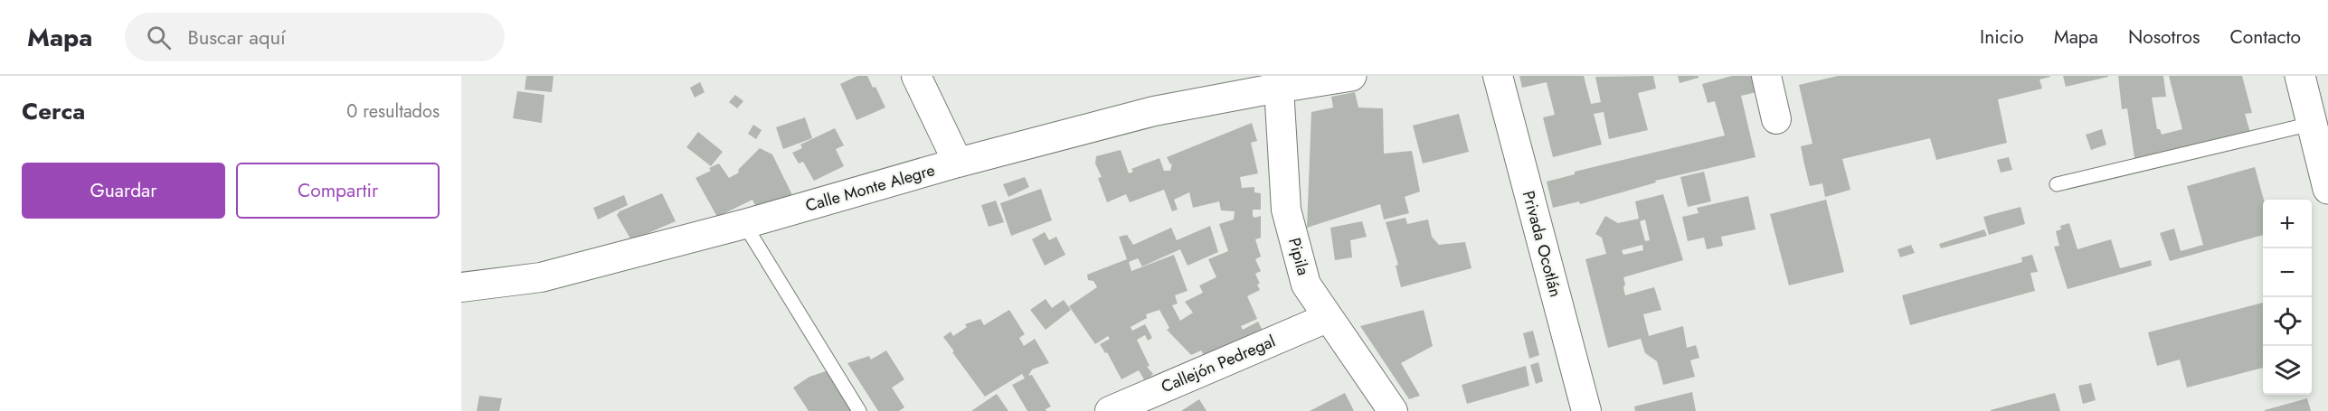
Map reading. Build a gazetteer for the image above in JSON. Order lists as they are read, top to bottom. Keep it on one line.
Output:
{"streets":{"street":["Calle Monte Alegre","Privada Ocotlán","Pipila","Callejón Pedregal"]},"crossings":[["Calle Monte Alegre","Pipila"],["Pipila","Callejón Pedregal"]],"page":{"header":"Mapa","search":"Buscar aquí","nav":["Inicio","Mapa","Nosotros","Contacto"],"heading":["Cerca","0 resultados"],"buttons":["Guardar","Compartir"],"map_buttons":["+","−"]}}
